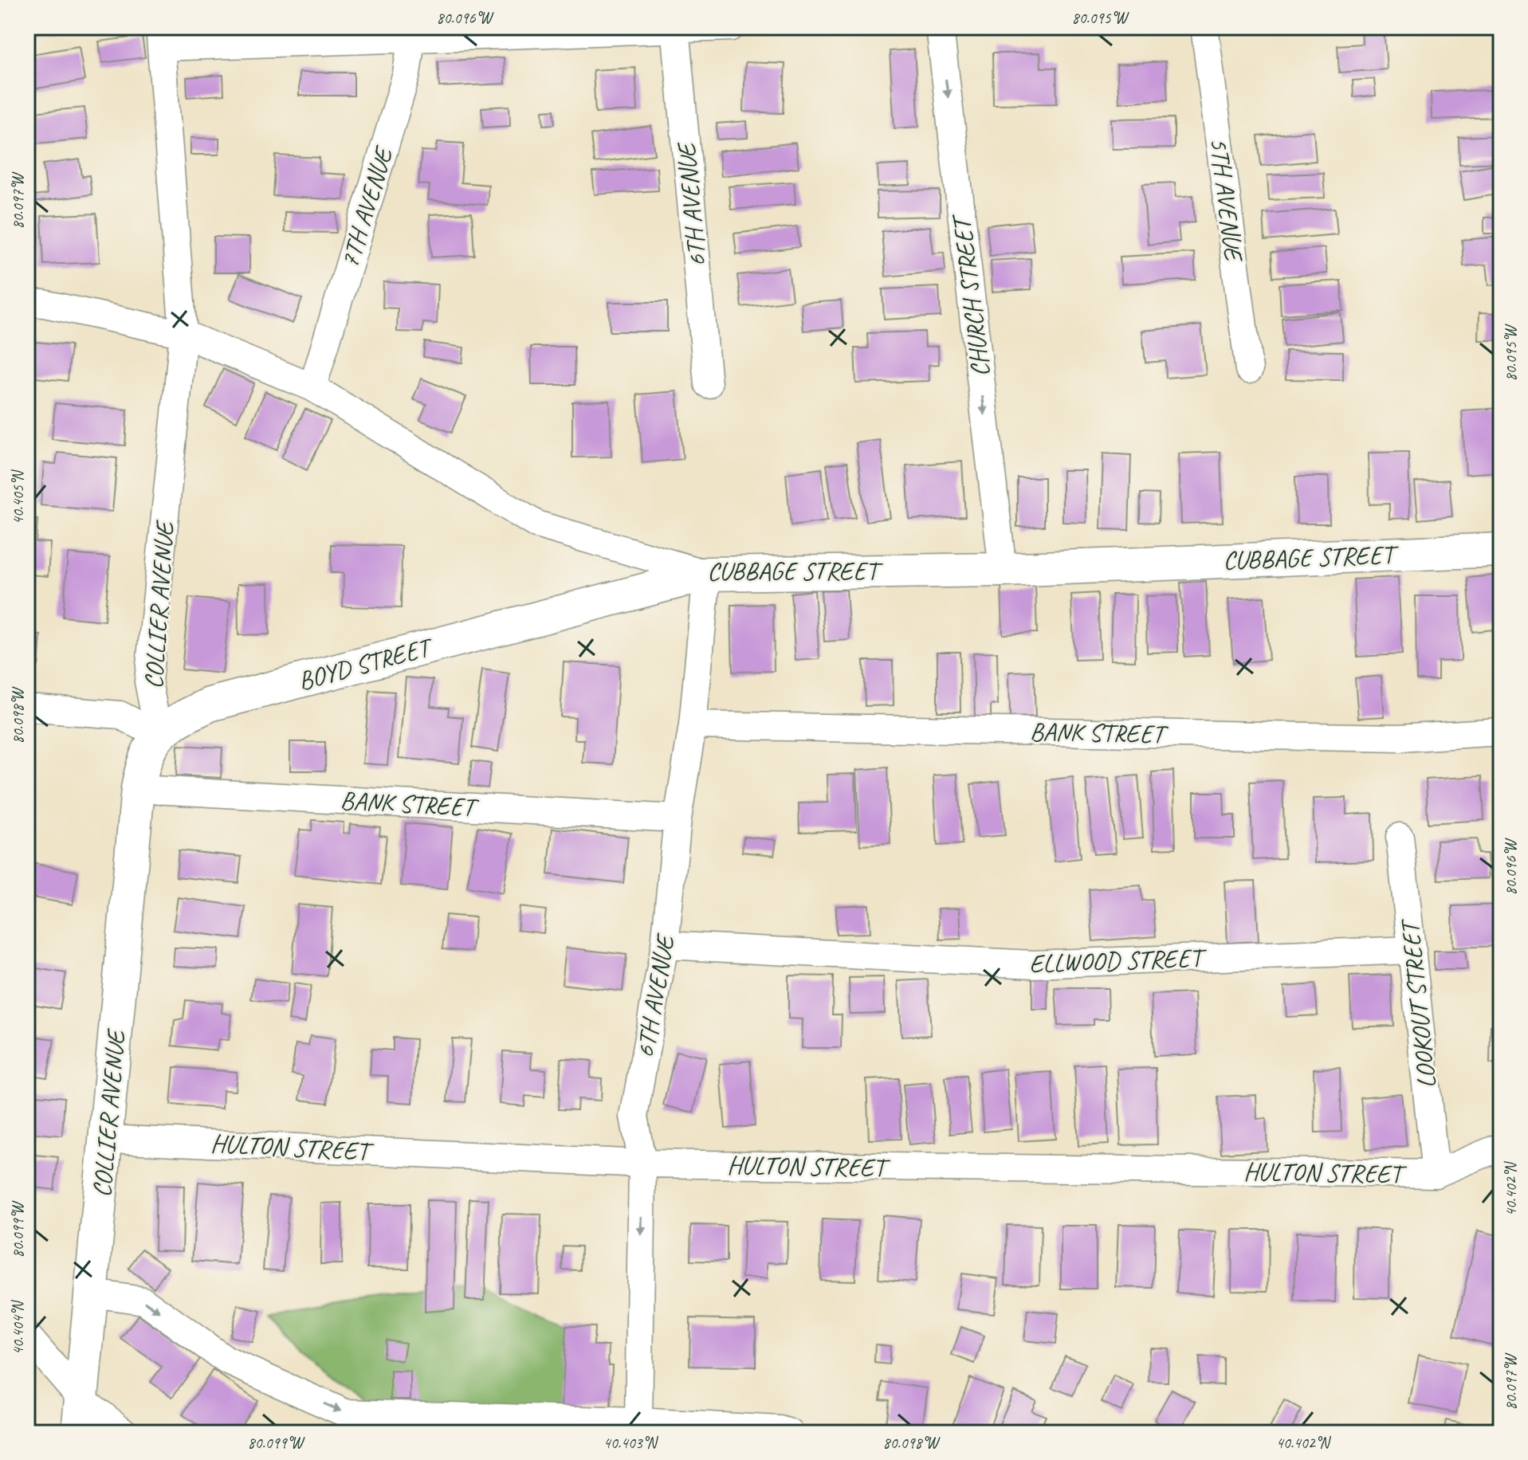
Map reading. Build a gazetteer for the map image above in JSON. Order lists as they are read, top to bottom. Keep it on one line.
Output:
{"streets":{"street":["5TH AVENUE","6TH AVENUE","7TH AVENUE","CHURCH STREET","CUBBAGE STREET","COLLIER AVENUE","BOYD STREET","BANK STREET","ELLWOOD STREET","LOOKOUT STREET","HULTON STREET"]},"crossings":[["6TH AVENUE","CUBBAGE STREET"],["6TH AVENUE","BOYD STREET"],["6TH AVENUE","BANK STREET"],["6TH AVENUE","ELLWOOD STREET"],["6TH AVENUE","HULTON STREET"],["7TH AVENUE","CUBBAGE STREET"],["CHURCH STREET","CUBBAGE STREET"],["CUBBAGE STREET","COLLIER AVENUE"],["CUBBAGE STREET","BOYD STREET"],["COLLIER AVENUE","BOYD STREET"],["COLLIER AVENUE","BANK STREET"],["COLLIER AVENUE","HULTON STREET"],["ELLWOOD STREET","LOOKOUT STREET"],["LOOKOUT STREET","HULTON STREET"]],"one_way":["CHURCH STREET"],"coordinates":["80.096°W","80.095°W","80.097°W","40.405°N","80.098°W","40.402°N","80.099°W","40.404°N","40.403°N"]}
